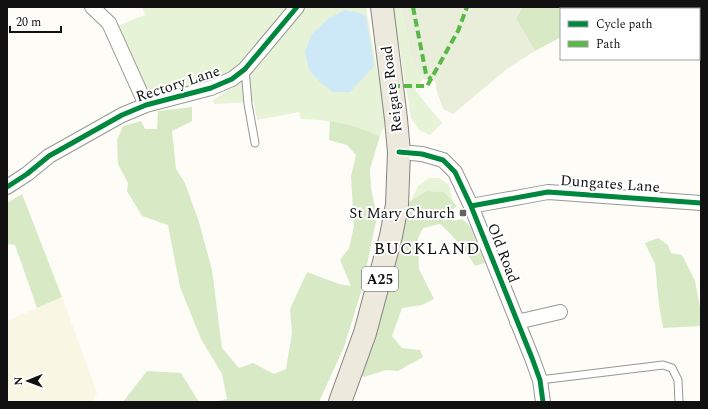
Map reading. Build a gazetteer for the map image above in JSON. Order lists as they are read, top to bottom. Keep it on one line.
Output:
{"streets":{"main road":["Reigate Road","A25"],"street":["Rectory Lane","Dungates Lane","Old Road"]},"crossings":[["Reigate Road","Old Road"],["Dungates Lane","Old Road"]],"districts":["BUCKLAND"],"places":{"transit":["St Mary Church"]},"legend":["Cycle path","Path"],"scale_bar":"20 m","north":"left"}
